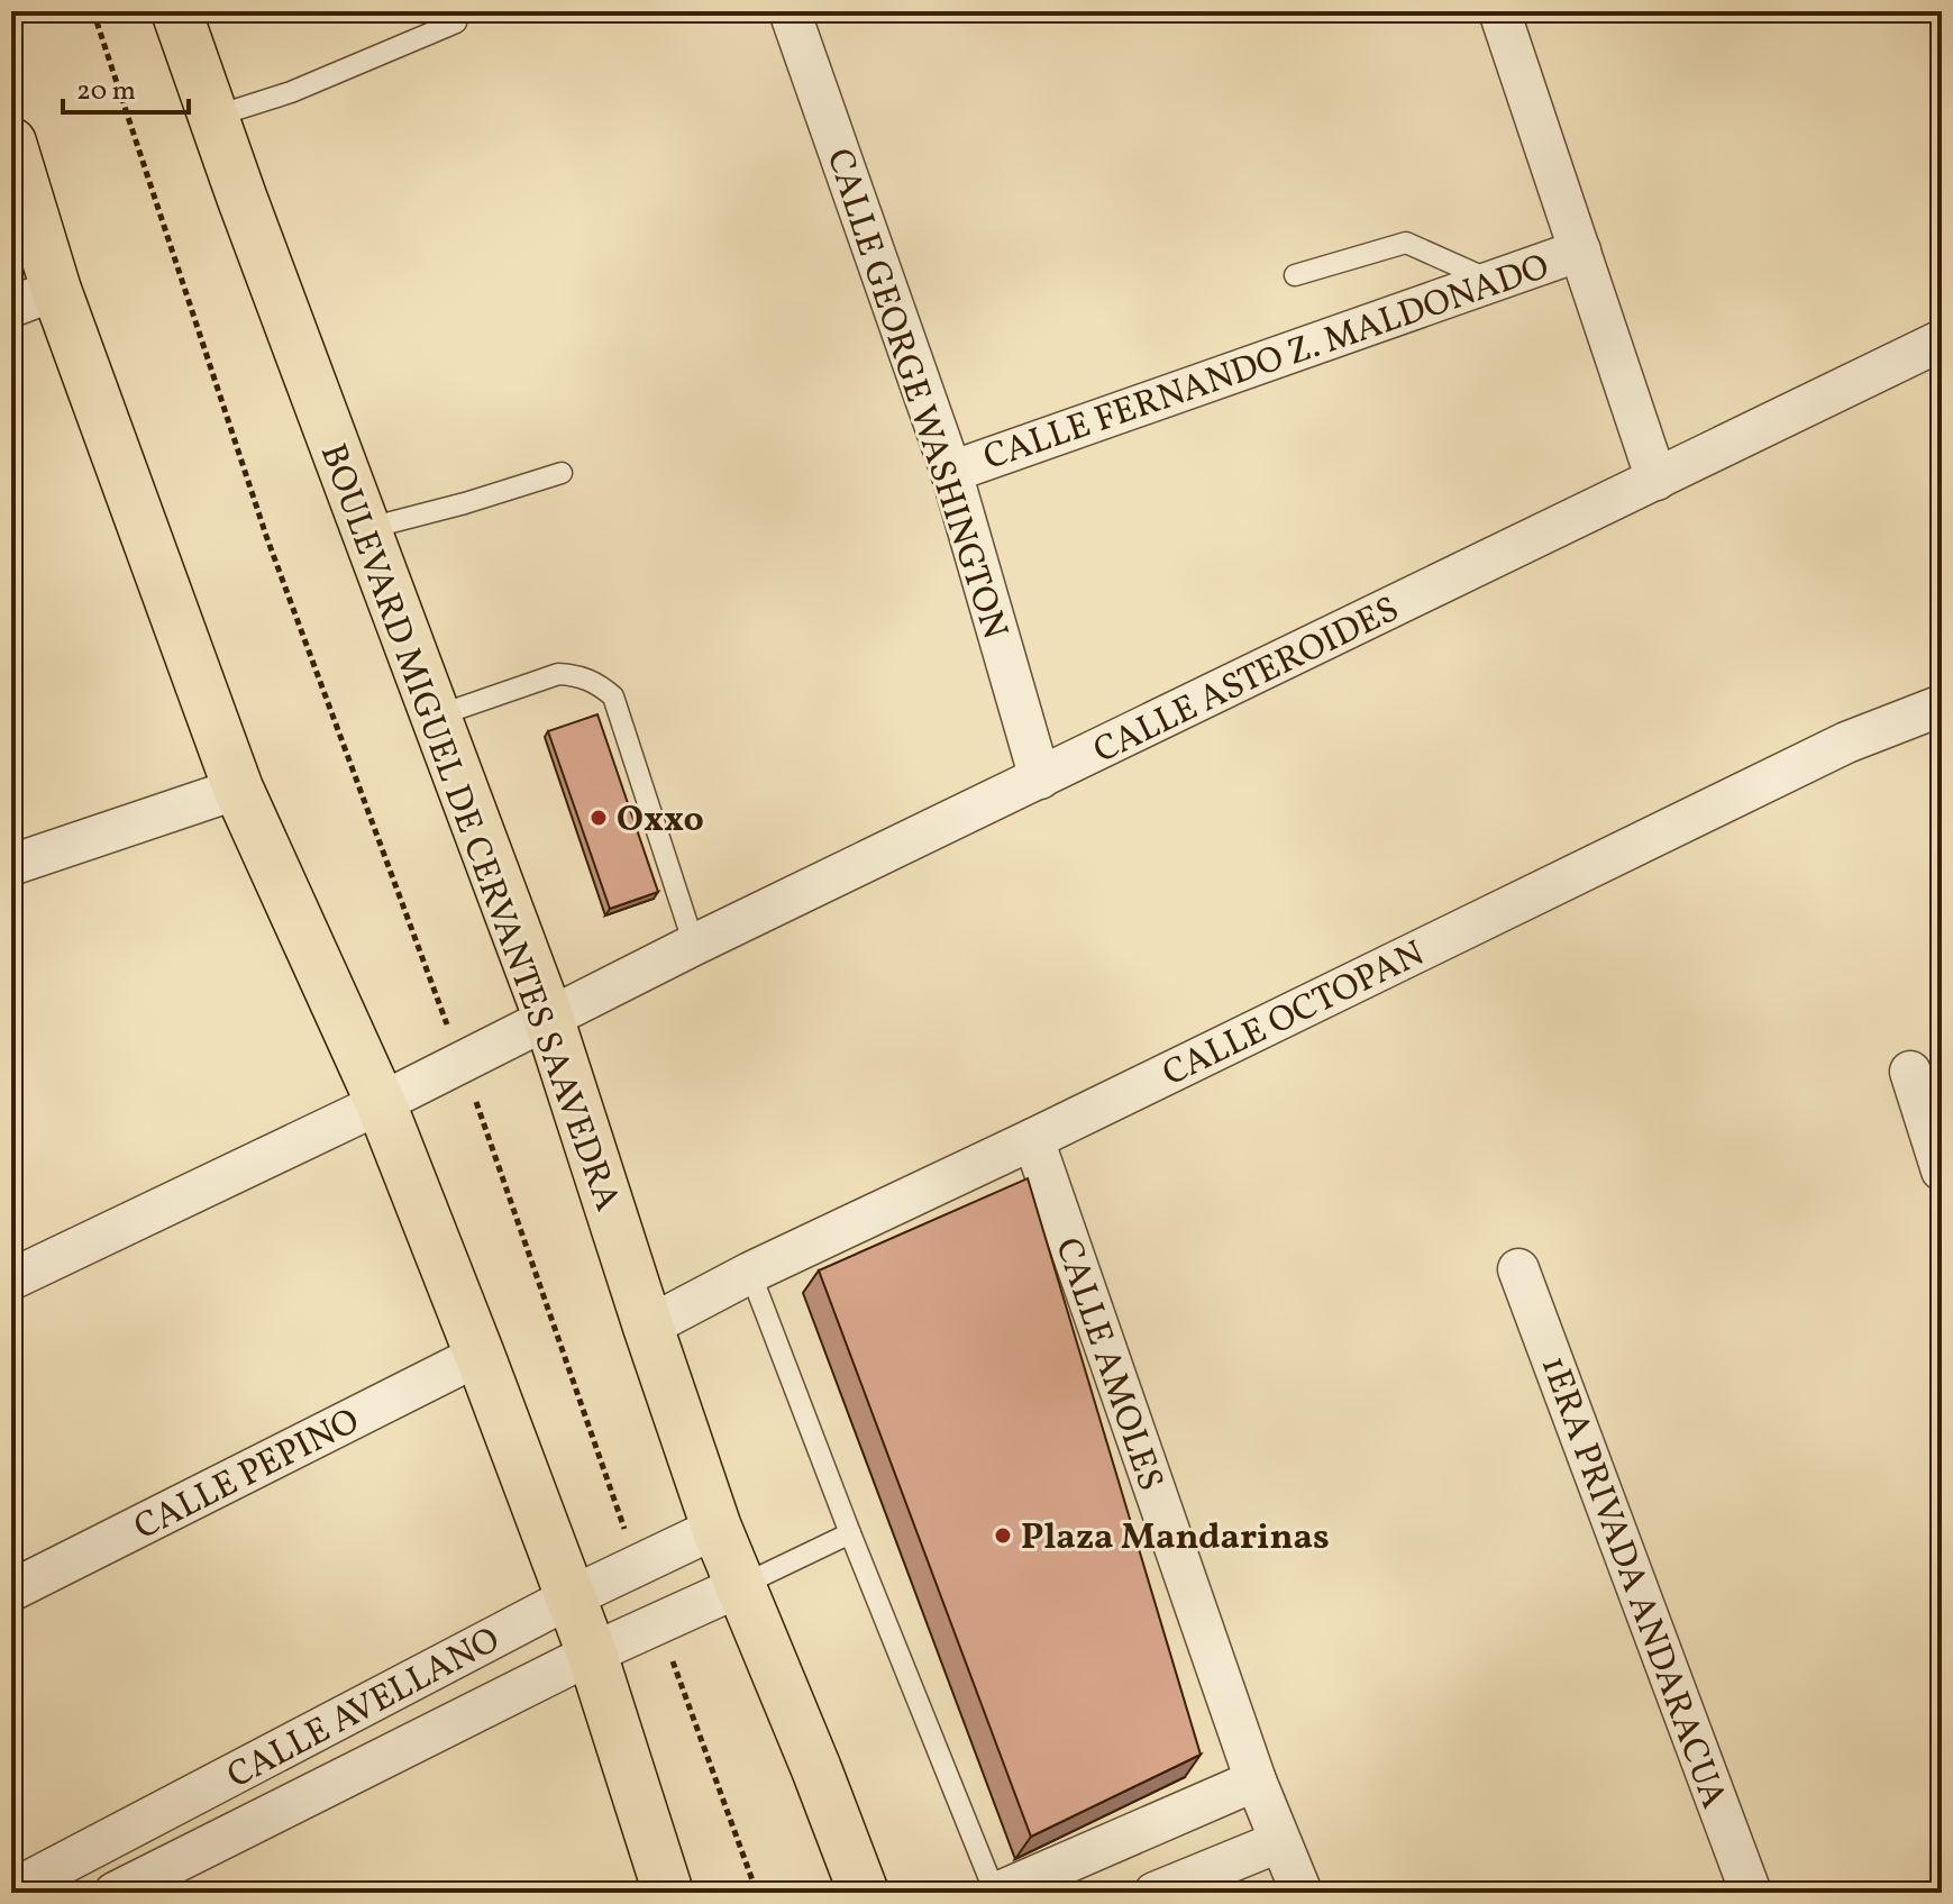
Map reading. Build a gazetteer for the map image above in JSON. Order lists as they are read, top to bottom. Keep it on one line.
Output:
{"streets":{"main road":["BOULEVARD MIGUEL DE CERVANTES SAAVEDRA"],"street":["CALLE FERNANDO Z. MALDONADO","CALLE GEORGE WASHINGTON","CALLE ASTEROIDES","CALLE OCTOPAN","CALLE AMOLES","CALLE PEPINO","1ERA PRIVADA ANDARACUA","CALLE AVELLANO"]},"crossings":[["CALLE FERNANDO Z. MALDONADO","CALLE GEORGE WASHINGTON"],["CALLE GEORGE WASHINGTON","CALLE ASTEROIDES"],["CALLE ASTEROIDES","BOULEVARD MIGUEL DE CERVANTES SAAVEDRA"],["BOULEVARD MIGUEL DE CERVANTES SAAVEDRA","CALLE OCTOPAN"],["BOULEVARD MIGUEL DE CERVANTES SAAVEDRA","CALLE AVELLANO"],["CALLE OCTOPAN","CALLE AMOLES"]],"places":["Oxxo","Plaza Mandarinas"],"scale_bar":"20 m"}
